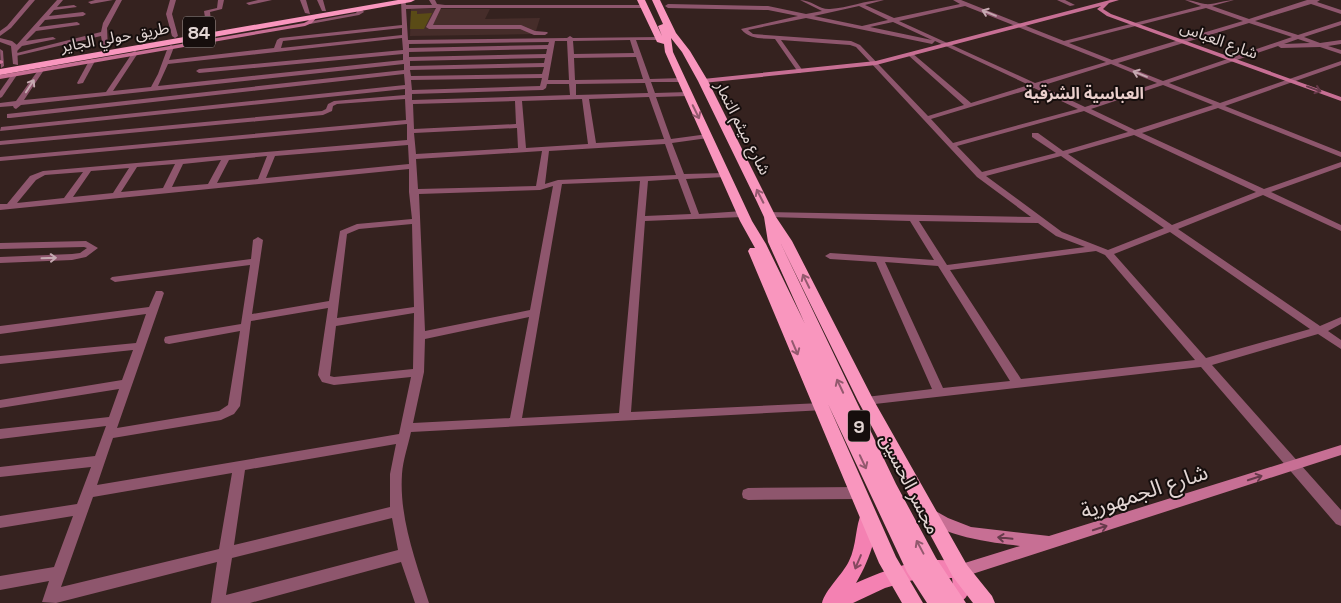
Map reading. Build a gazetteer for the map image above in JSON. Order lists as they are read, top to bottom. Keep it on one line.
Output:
{"streets":{"highway":["84","طريق حولي الجاير","شارع ميثم التمار","9","مجسر الحسين"],"main road":["شارع العباس","شارع الجمهورية"]},"crossings":[["شارع ميثم التمار","9"],["شارع ميثم التمار","مجسر الحسين"]],"one_way":["شارع الجمهورية"],"districts":["العباسية الشرقية"]}
